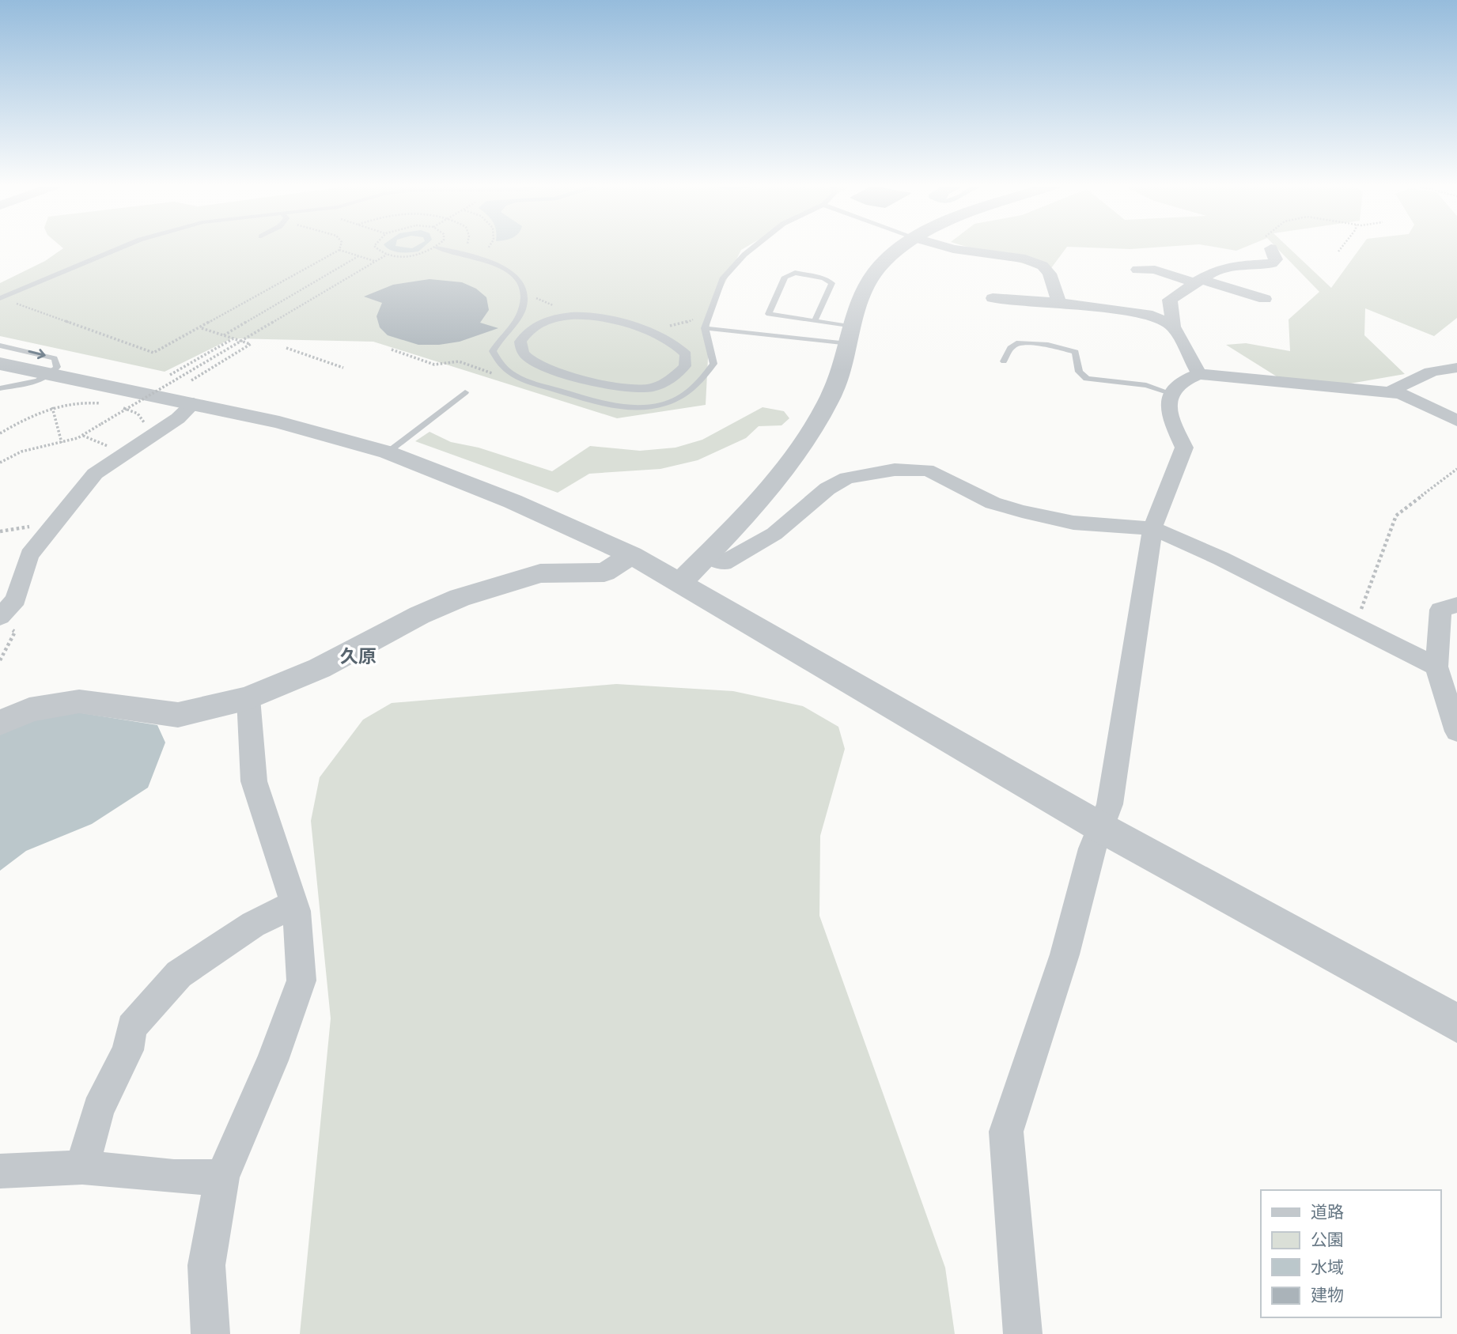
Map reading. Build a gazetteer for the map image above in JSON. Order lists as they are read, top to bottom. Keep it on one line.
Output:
{"districts":["久原"],"legend":["道路","公園","水域","建物"]}
